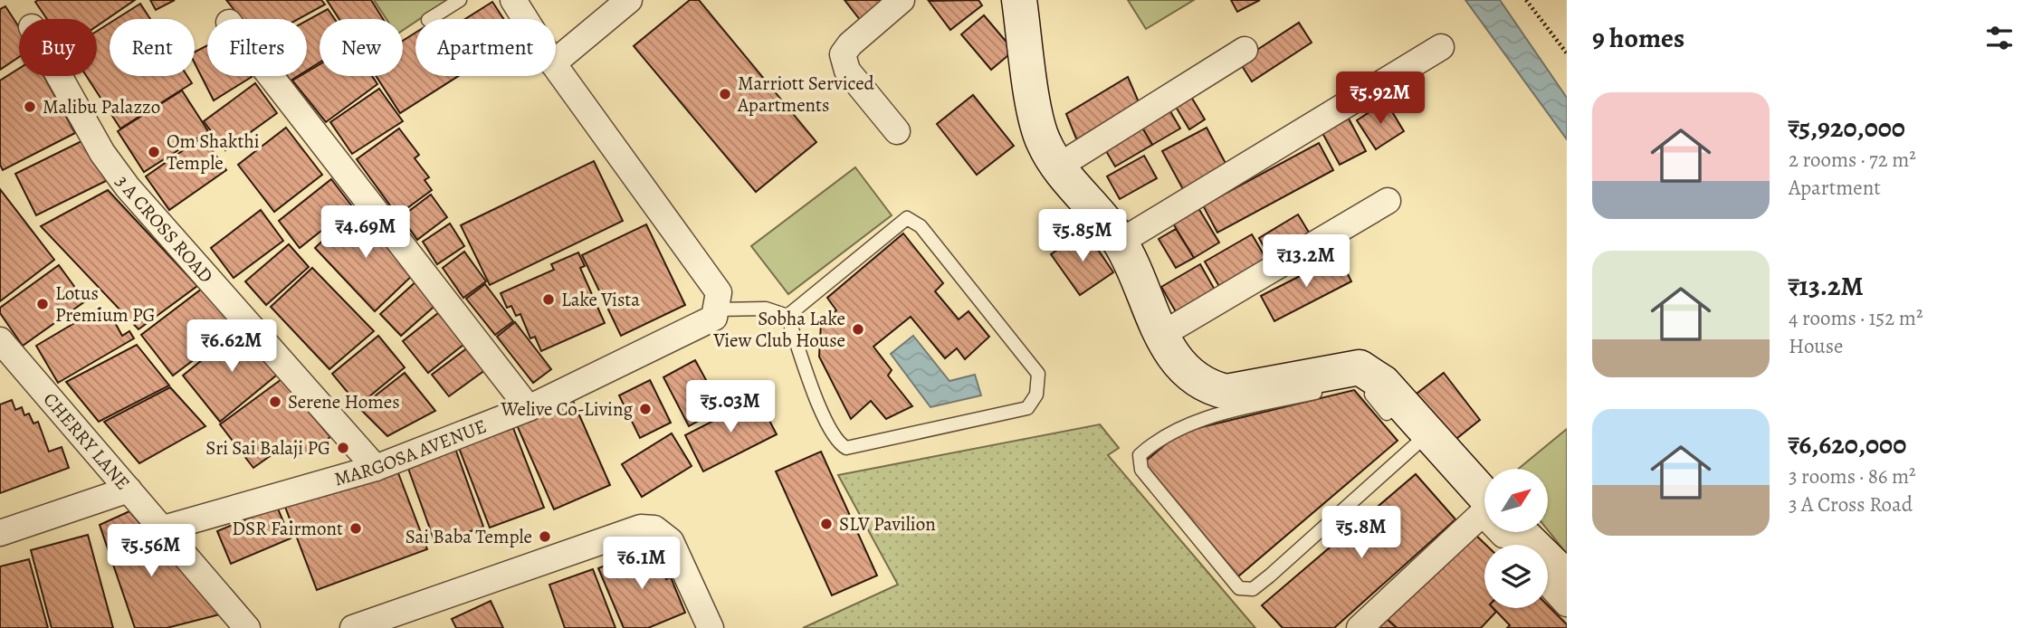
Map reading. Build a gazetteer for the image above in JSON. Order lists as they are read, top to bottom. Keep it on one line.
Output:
{"streets":{"street":["3 A CROSS ROAD","CHERRY LANE","MARGOSA AVENUE"]},"crossings":[["3 A CROSS ROAD","MARGOSA AVENUE"],["CHERRY LANE","MARGOSA AVENUE"]],"places":["Marriott Serviced Apartments","Malibu Palazzo","Om Shakthi Temple","Lake Vista","Lotus Premium PG","Sobha Lake View Club House","Serene Homes","Welive Co-Living","Sri Sai Balaji PG","SLV Pavilion","DSR Fairmont","Sai Baba Temple"],"north":"top right","page":{"heading":"9 homes","chip":["Buy","Rent","Filters","New","Apartment"],"price":["₹5.92M","₹4.69M","₹5.85M","₹13.2M","₹6.62M","₹5.03M","₹5.8M","₹5.56M","₹6.1M"],"list":[{"name":"₹5,920,000","note":"2 rooms · 72 m² · Apartment"},{"name":"₹13.2M","note":"4 rooms · 152 m² · House"},{"name":"₹6,620,000","note":"3 rooms · 86 m² · 3 A Cross Road"}]}}
